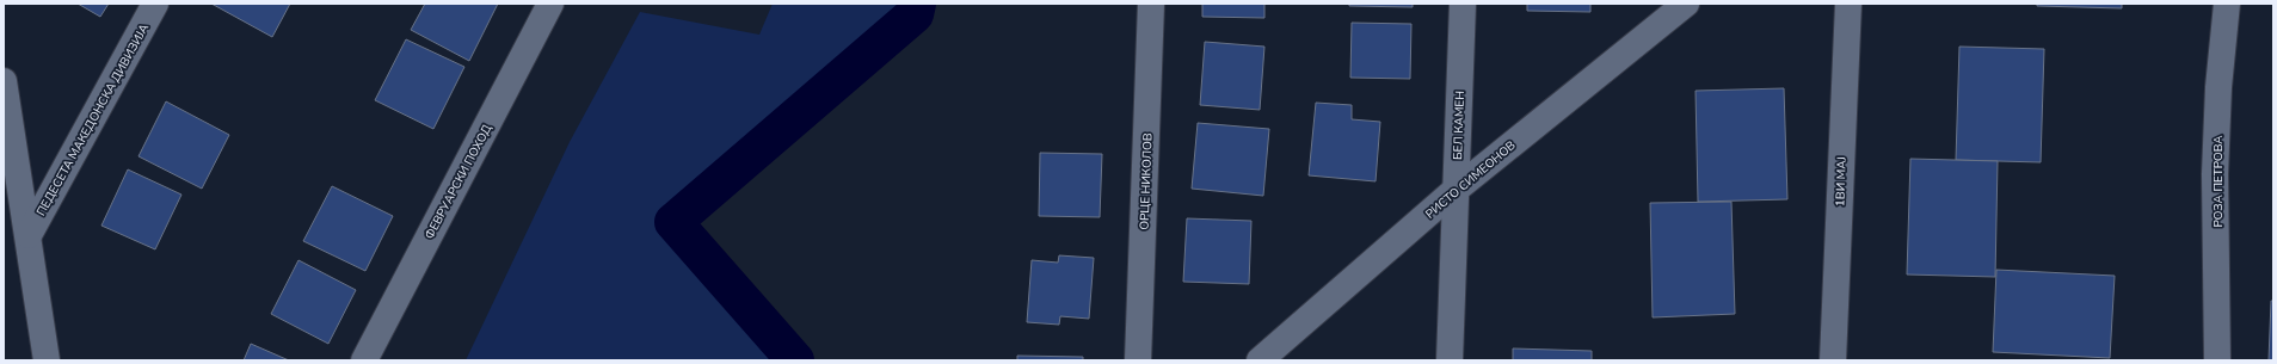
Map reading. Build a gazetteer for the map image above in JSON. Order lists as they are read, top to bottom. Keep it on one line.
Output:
{"streets":{"street":["ПЕДЕСЕТА МАКЕДОНСКА ДИВИЗИЈА","БЕЛ КАМЕН","РИСТО СИМЕОНОВ","ФЕВРУАРСКИ ПОХОД","ОРЦЕ НИКОЛОВ","1ВИ МАЈ","РОЗА ПЕТРОВА"]},"crossings":[["БЕЛ КАМЕН","РИСТО СИМЕОНОВ"]]}
